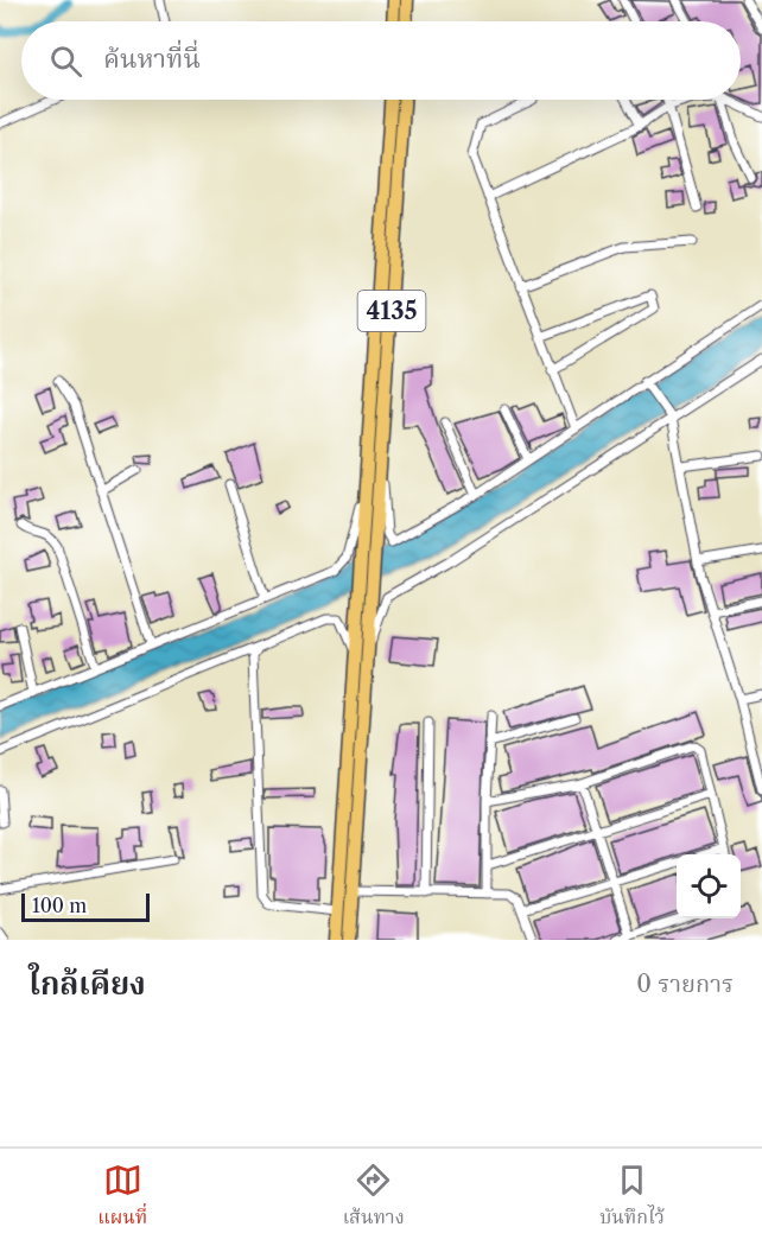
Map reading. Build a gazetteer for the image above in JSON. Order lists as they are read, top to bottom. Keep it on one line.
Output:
{"streets":{"main road":["4135"]},"scale_bar":"100 m","page":{"search":"ค้นหาที่นี่","scale":"100 m","heading":["ใกล้เคียง","0 รายการ"],"nav":["แผนที่","เส้นทาง","บันทึกไว้"]}}
